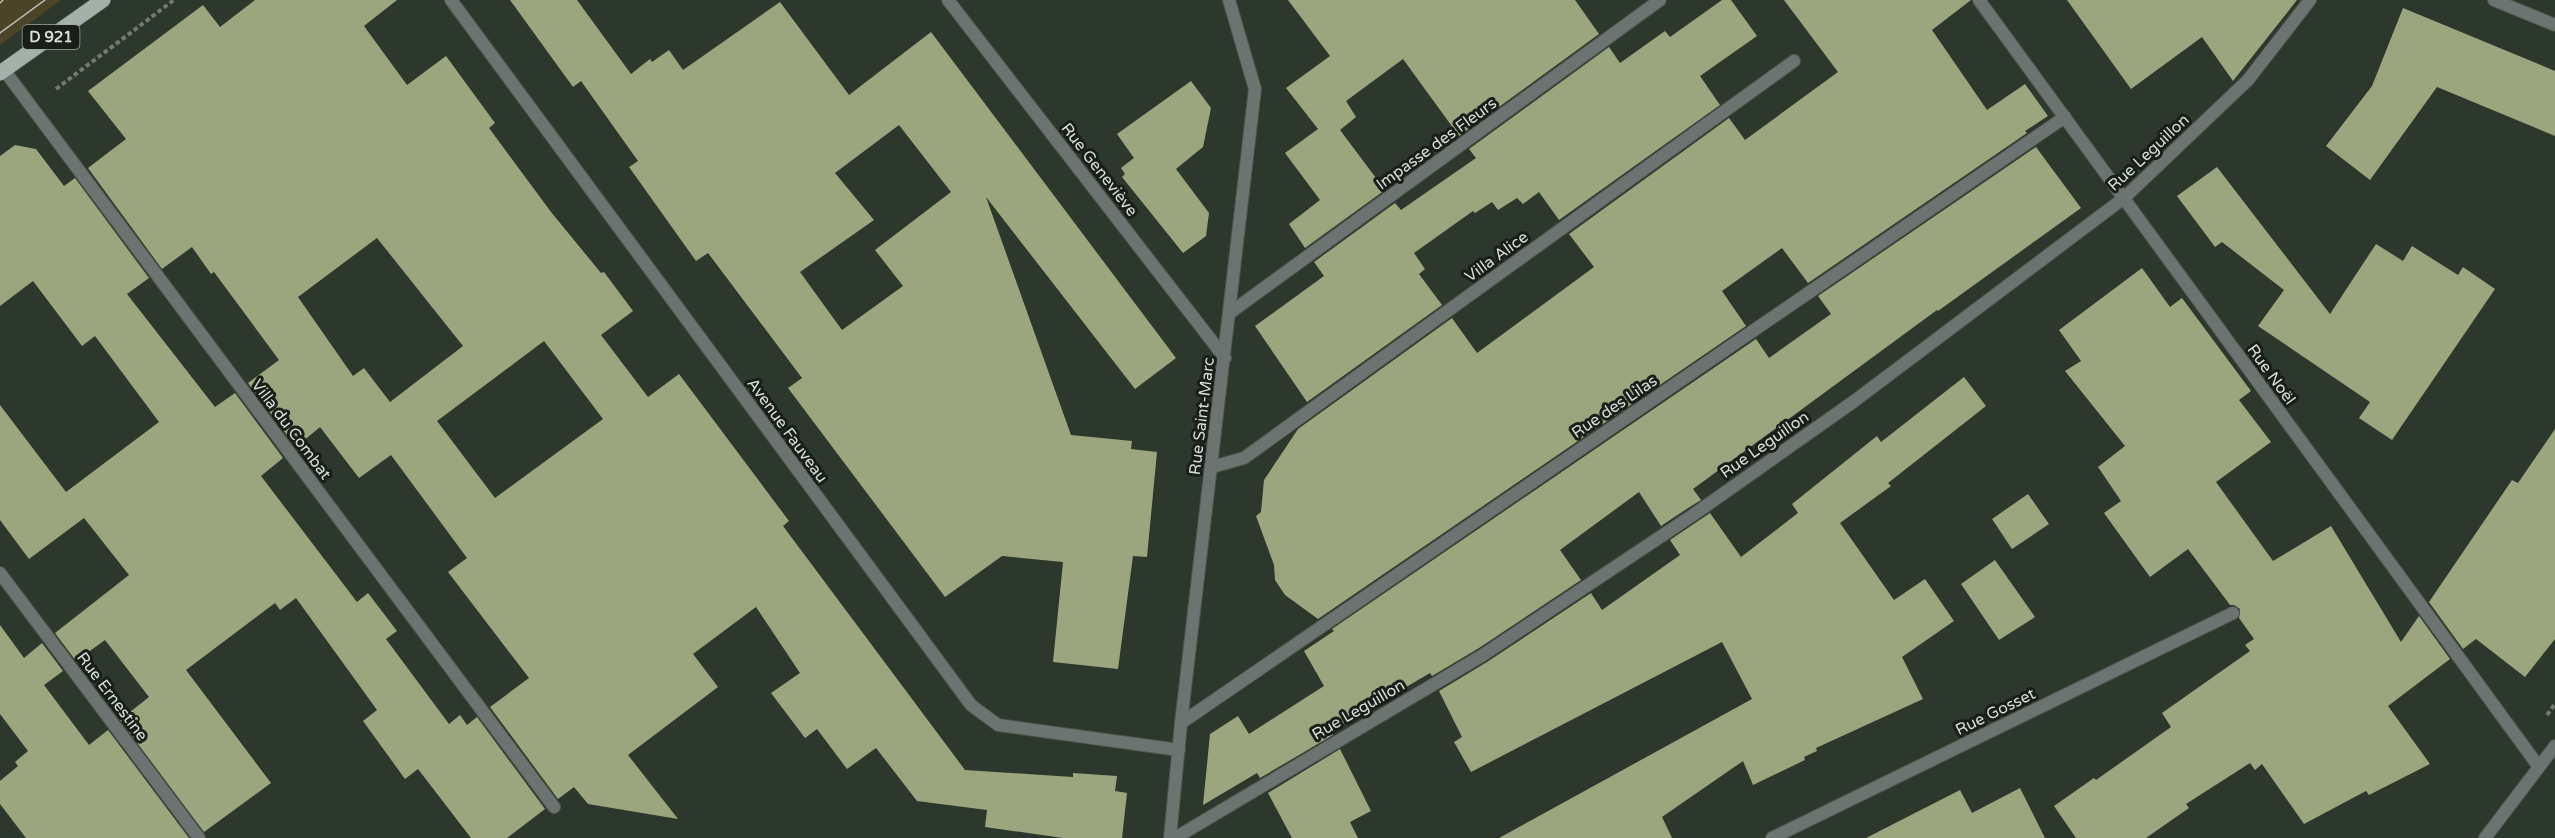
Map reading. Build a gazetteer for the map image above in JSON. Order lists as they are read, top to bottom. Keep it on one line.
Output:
{"streets":{"main road":["D 921"],"street":["Impasse des Fleurs","Rue Leguillon","Rue Geneviève","Villa Alice","Rue Noël","Rue des Lilas","Rue Saint-Marc","Villa du Combat","Avenue Fauveau","Rue Ernestine","Rue Gosset"]},"crossings":[["D 921","Villa du Combat"],["Impasse des Fleurs","Rue Saint-Marc"],["Rue Leguillon","Rue Noël"],["Rue Geneviève","Rue Saint-Marc"],["Villa Alice","Rue Saint-Marc"],["Rue Noël","Rue des Lilas"],["Rue des Lilas","Rue Saint-Marc"],["Rue Saint-Marc","Avenue Fauveau"]]}
